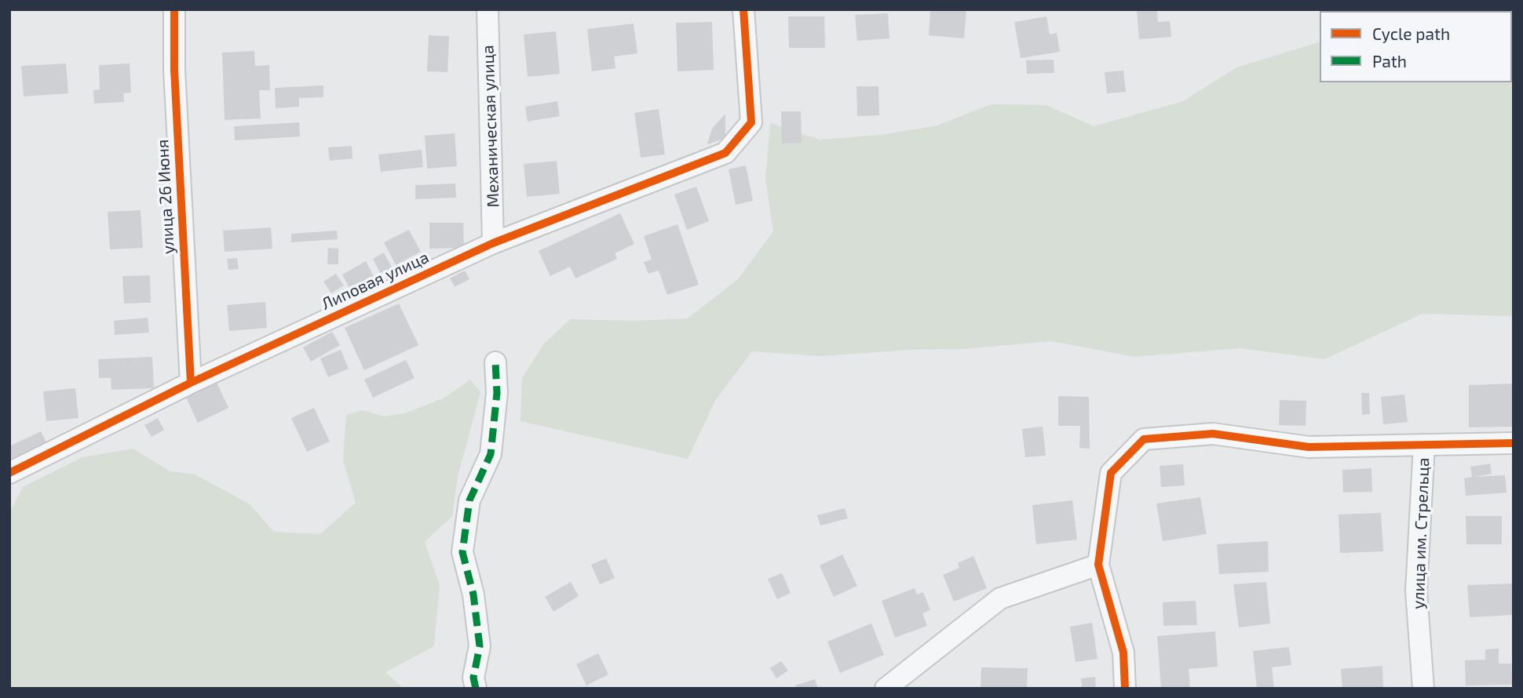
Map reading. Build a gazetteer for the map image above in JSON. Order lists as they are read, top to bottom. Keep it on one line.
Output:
{"streets":{"street":["Механическая улица","улица 26 Июня","Липовая улица","улица им. Стрельца"]},"crossings":[["Механическая улица","Липовая улица"],["улица 26 Июня","Липовая улица"]],"legend":["Cycle path","Path"]}
